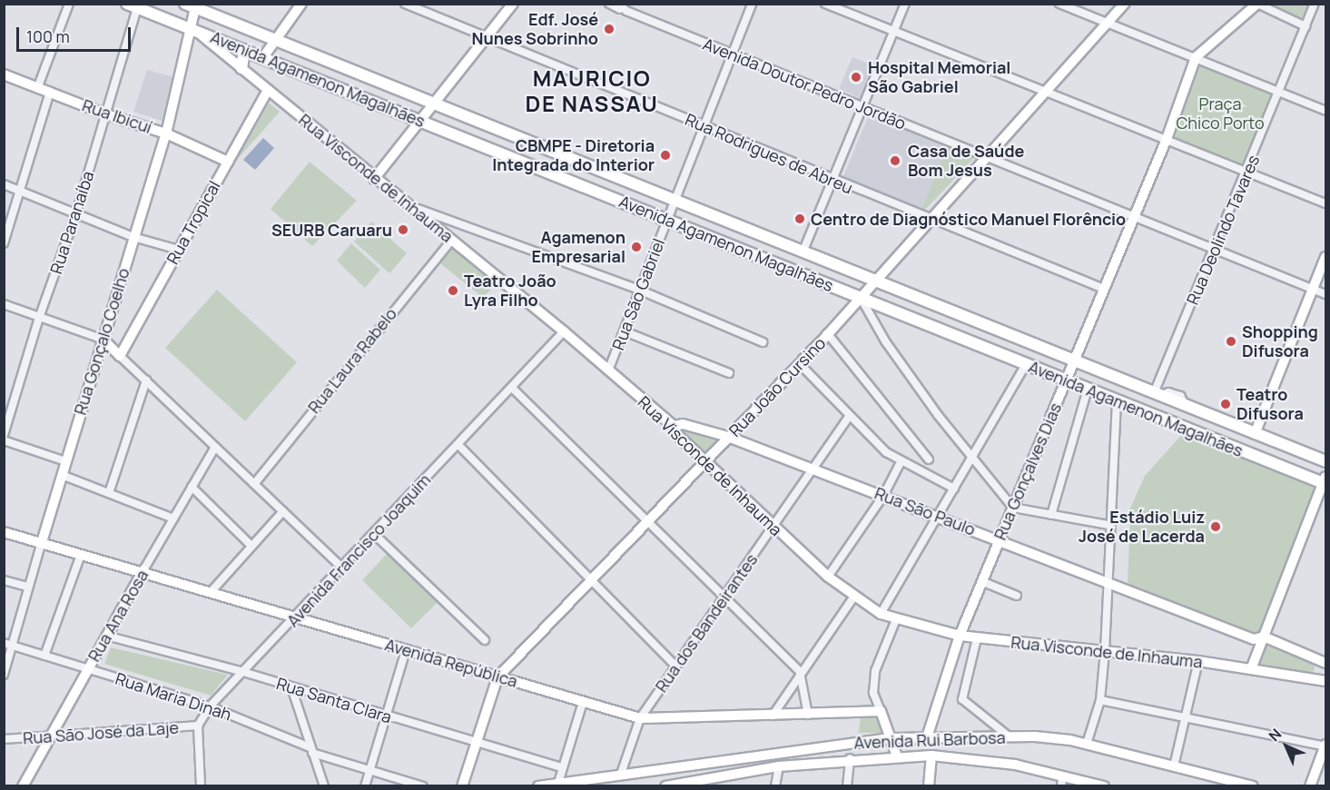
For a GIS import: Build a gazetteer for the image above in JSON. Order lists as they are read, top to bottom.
{
  "streets": {
    "main road": ["Avenida Agamenon Magalhães"],
    "street": [
      "Avenida Doutor Pedro Jordão",
      "Rua Ibicuí",
      "Rua Rodrigues de Abreu",
      "Rua Visconde de Inhauma",
      "Rua Paranaíba",
      "Rua Tropical",
      "Rua Deolindo Tavares",
      "Rua São Gabriel",
      "Rua Gonçalo Coelho",
      "Rua Laura Rabelo",
      "Rua João Cursino",
      "Rua Gonçalves Dias",
      "Rua São Paulo",
      "Avenida Francisco Joaquim",
      "Rua Ana Rosa",
      "Rua dos Bandeirantes",
      "Avenida República",
      "Rua Maria Dinah",
      "Rua Santa Clara",
      "Rua São José da Laje",
      "Avenida Rui Barbosa"
    ]
  },
  "crossings": [
    ["Avenida Agamenon Magalhães", "Rua Visconde de Inhauma"],
    ["Avenida Agamenon Magalhães", "Rua Paranaíba"],
    ["Avenida Agamenon Magalhães", "Rua Deolindo Tavares"],
    ["Avenida Agamenon Magalhães", "Rua São Gabriel"],
    ["Avenida Agamenon Magalhães", "Rua Gonçalo Coelho"],
    ["Avenida Agamenon Magalhães", "Rua João Cursino"],
    ["Avenida Agamenon Magalhães", "Rua Gonçalves Dias"],
    ["Avenida Doutor Pedro Jordão", "Rua Deolindo Tavares"],
    ["Avenida Doutor Pedro Jordão", "Rua São Gabriel"],
    ["Avenida Doutor Pedro Jordão", "Rua João Cursino"],
    ["Avenida Doutor Pedro Jordão", "Rua Gonçalves Dias"],
    ["Rua Ibicuí", "Rua Paranaíba"],
    ["Rua Ibicuí", "Rua Tropical"],
    ["Rua Ibicuí", "Rua Gonçalo Coelho"],
    ["Rua Rodrigues de Abreu", "Rua São Gabriel"],
    ["Rua Rodrigues de Abreu", "Rua João Cursino"],
    ["Rua Rodrigues de Abreu", "Rua Gonçalves Dias"],
    ["Rua Visconde de Inhauma", "Rua Tropical"],
    ["Rua Visconde de Inhauma", "Rua São Gabriel"],
    ["Rua Visconde de Inhauma", "Rua Gonçalo Coelho"],
    ["Rua Visconde de Inhauma", "Rua Laura Rabelo"],
    ["Rua Visconde de Inhauma", "Rua João Cursino"],
    ["Rua Visconde de Inhauma", "Rua Gonçalves Dias"],
    ["Rua Visconde de Inhauma", "Rua São Paulo"],
    ["Rua Visconde de Inhauma", "Avenida Francisco Joaquim"],
    ["Rua Visconde de Inhauma", "Rua dos Bandeirantes"],
    ["Rua Gonçalo Coelho", "Avenida República"],
    ["Rua Gonçalo Coelho", "Rua Maria Dinah"],
    ["Rua João Cursino", "Rua São Paulo"],
    ["Rua João Cursino", "Avenida República"],
    ["Rua João Cursino", "Rua Santa Clara"],
    ["Rua Gonçalves Dias", "Rua São Paulo"],
    ["Rua Gonçalves Dias", "Avenida Rui Barbosa"],
    ["Rua São Paulo", "Rua dos Bandeirantes"],
    ["Avenida Francisco Joaquim", "Avenida República"],
    ["Avenida Francisco Joaquim", "Rua Maria Dinah"],
    ["Avenida Francisco Joaquim", "Rua Santa Clara"],
    ["Avenida Francisco Joaquim", "Rua São José da Laje"],
    ["Rua Ana Rosa", "Avenida República"],
    ["Rua Ana Rosa", "Rua Maria Dinah"],
    ["Rua Ana Rosa", "Rua Santa Clara"],
    ["Rua Ana Rosa", "Rua São José da Laje"],
    ["Rua dos Bandeirantes", "Avenida República"],
    ["Rua dos Bandeirantes", "Avenida Rui Barbosa"]
  ],
  "districts": ["MAURICIO DE NASSAU"],
  "parks": ["Praça Chico Porto"],
  "places": [
    "Edf. José Nunes Sobrinho",
    "Hospital Memorial São Gabriel",
    "CBMPE - Diretoria Integrada do Interior",
    "Casa de Saúde Bom Jesus",
    "Centro de Diagnóstico Manuel Florêncio",
    "SEURB Caruaru",
    "Agamenon Empresarial",
    "Teatro João Lyra Filho",
    "Shopping Difusora",
    "Teatro Difusora",
    "Estádio Luiz José de Lacerda"
  ],
  "scale_bar": "100 m",
  "north": "top left"
}
